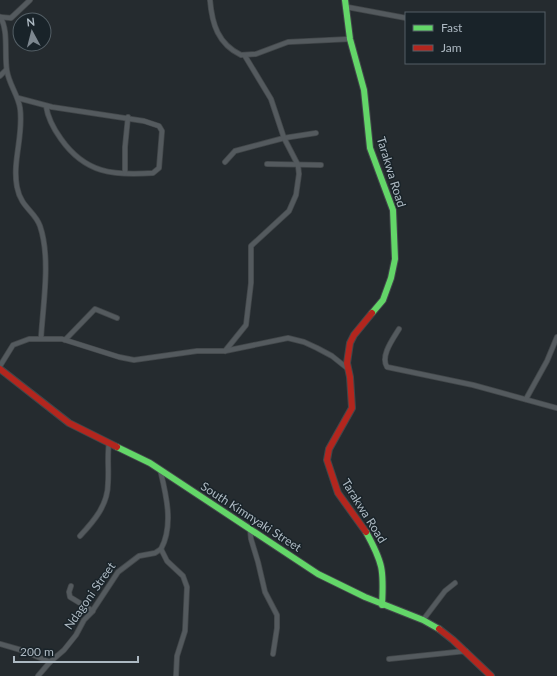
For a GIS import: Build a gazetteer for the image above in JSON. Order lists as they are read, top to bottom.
{
  "streets": {
    "street": ["Tarakwa Road", "South Kimnyaki Street", "Ndagoni Street"]
  },
  "crossings": [
    ["Tarakwa Road", "South Kimnyaki Street"]
  ],
  "legend": ["Fast", "Jam"],
  "scale_bar": "200 m",
  "north": "top"
}
